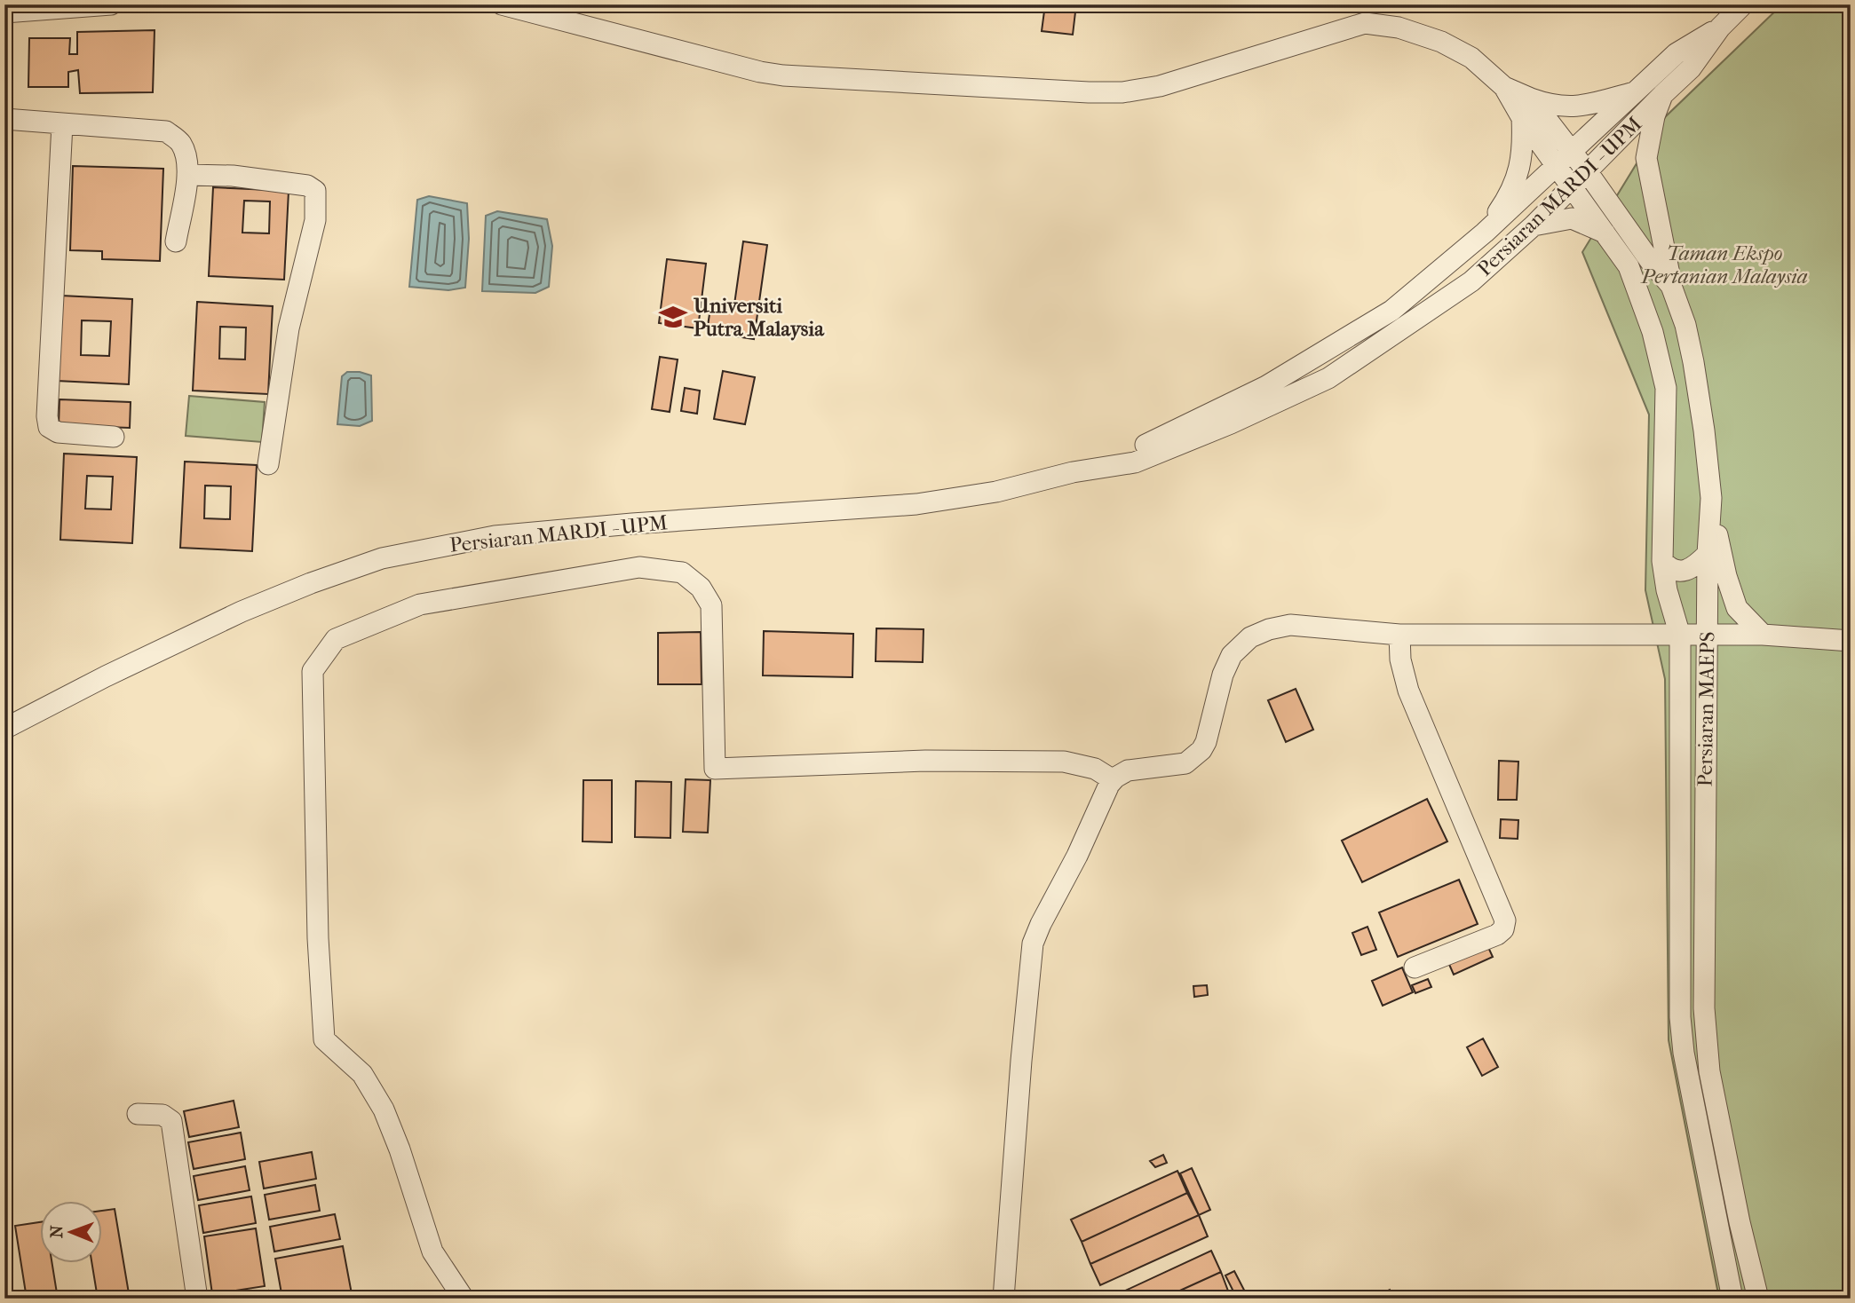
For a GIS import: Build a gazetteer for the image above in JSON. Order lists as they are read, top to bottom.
{
  "streets": {
    "street": ["Persiaran MARDI - UPM", "Persiaran MAEPS"]
  },
  "crossings": [
    ["Persiaran MARDI - UPM", "Persiaran MAEPS"]
  ],
  "parks": ["Taman Ekspo Pertanian Malaysia"],
  "places": {
    "school or university": ["Universiti Putra Malaysia"]
  },
  "north": "left"
}
